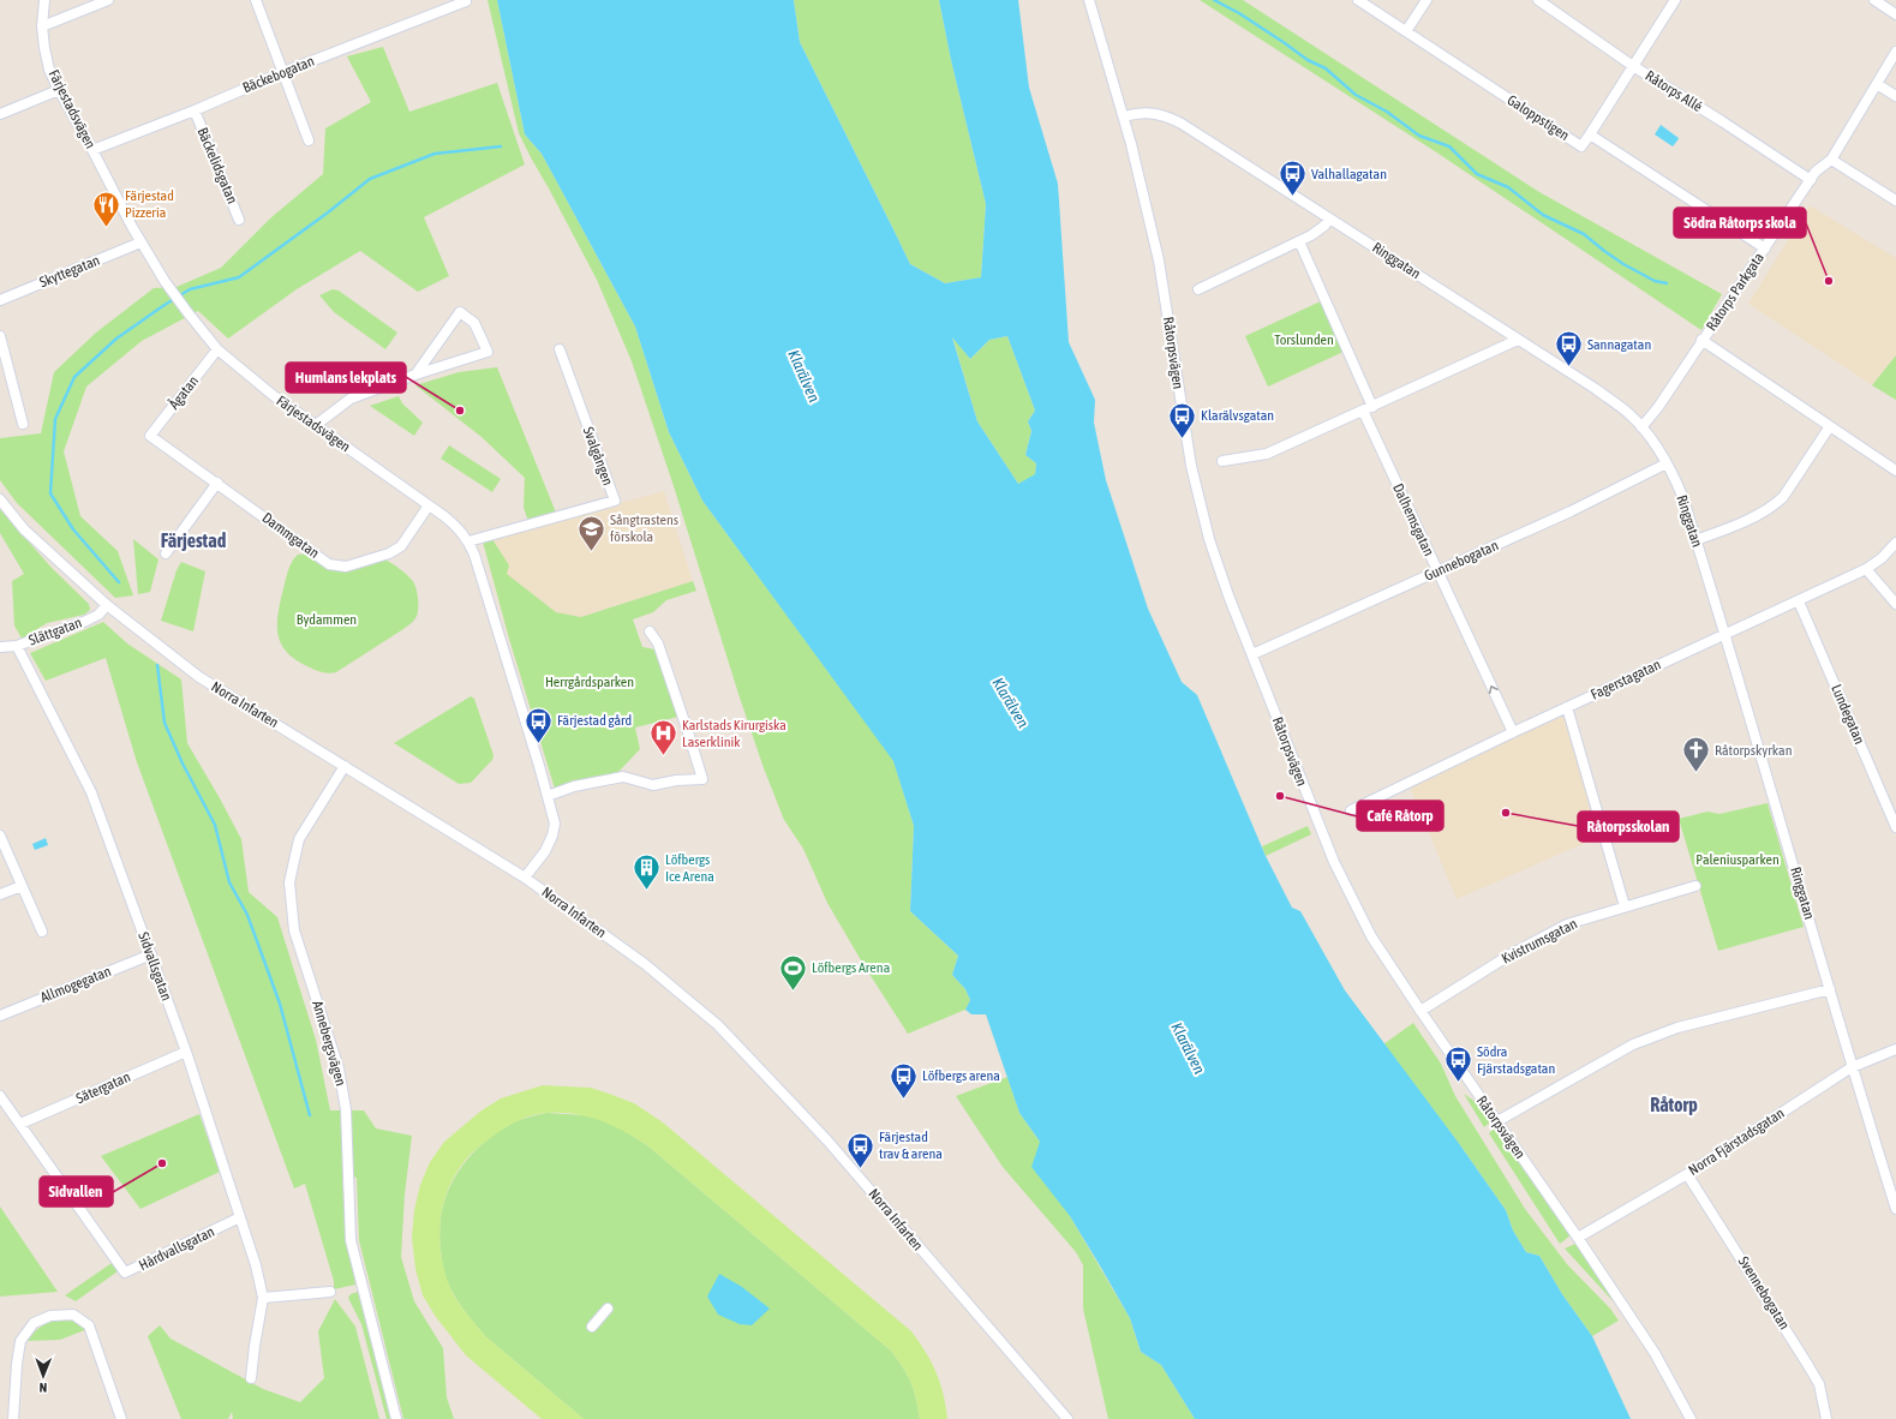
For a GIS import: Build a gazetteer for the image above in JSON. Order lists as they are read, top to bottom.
{
  "streets": {
    "street": [
      "Bäckebogatan",
      "Råtorps Allé",
      "Färjestadsvägen",
      "Galoppstigen",
      "Bäckelidsgatan",
      "Ringgatan",
      "Skyttegatan",
      "Råtorps Parkgata",
      "Råtorpsvägen",
      "Ågatan",
      "Svalgången",
      "Dalhemsgatan",
      "Dammgatan",
      "Gunnebogatan",
      "Slättgatan",
      "Fagerstagatan",
      "Norra Infarten",
      "Lundegatan",
      "Kvistrumsgatan",
      "Sidvallsgatan",
      "Allmogegatan",
      "Annebergsvägen",
      "Sätergatan",
      "Norra Fjärstadsgatan",
      "Hårdvallsgatan",
      "Svennebogatan"
    ]
  },
  "crossings": [
    ["Bäckebogatan", "Färjestadsvägen"],
    ["Bäckebogatan", "Bäckelidsgatan"],
    ["Råtorps Allé", "Råtorps Parkgata"],
    ["Färjestadsvägen", "Skyttegatan"],
    ["Färjestadsvägen", "Ågatan"],
    ["Färjestadsvägen", "Svalgången"],
    ["Färjestadsvägen", "Dammgatan"],
    ["Färjestadsvägen", "Norra Infarten"],
    ["Galoppstigen", "Råtorps Parkgata"],
    ["Ringgatan", "Råtorpsvägen"],
    ["Ringgatan", "Gunnebogatan"],
    ["Ringgatan", "Fagerstagatan"],
    ["Ringgatan", "Norra Fjärstadsgatan"],
    ["Råtorpsvägen", "Gunnebogatan"],
    ["Råtorpsvägen", "Kvistrumsgatan"],
    ["Råtorpsvägen", "Norra Fjärstadsgatan"],
    ["Ågatan", "Dammgatan"],
    ["Dalhemsgatan", "Gunnebogatan"],
    ["Dalhemsgatan", "Fagerstagatan"],
    ["Slättgatan", "Norra Infarten"],
    ["Slättgatan", "Sidvallsgatan"],
    ["Fagerstagatan", "Lundegatan"],
    ["Norra Infarten", "Annebergsvägen"],
    ["Sidvallsgatan", "Allmogegatan"],
    ["Sidvallsgatan", "Sätergatan"],
    ["Sidvallsgatan", "Hårdvallsgatan"],
    ["Sätergatan", "Hårdvallsgatan"],
    ["Norra Fjärstadsgatan", "Svennebogatan"]
  ],
  "one_way": ["Dalhemsgatan"],
  "districts": ["Färjestad", "Råtorp"],
  "water": ["Klarälven"],
  "parks": [
    "Torslunden",
    "Bydammen",
    "Herrgårdsparken",
    "Paleniusparken"
  ],
  "places": {
    "bus stop": [
      "Valhallagatan",
      "Sannagatan",
      "Klarälvsgatan",
      "Färjestad gård",
      "Södra Fjärstadsgatan",
      "Löfbergs arena",
      "Färjestad trav & arena"
    ],
    "restaurant": ["Färjestad Pizzeria"],
    "other": [
      "Södra Råtorps skola",
      "Humlans lekplats",
      "Café Råtorp",
      "Råtorpsskolan",
      "Sidvallen"
    ],
    "school or university": ["Sångtrastens förskola"],
    "hospital": ["Karlstads Kirurgiska Laserklinik"],
    "church": ["Råtorpskyrkan"],
    "building": ["Löfbergs Ice Arena"],
    "sports": ["Löfbergs Arena"]
  },
  "north": "bottom"
}
